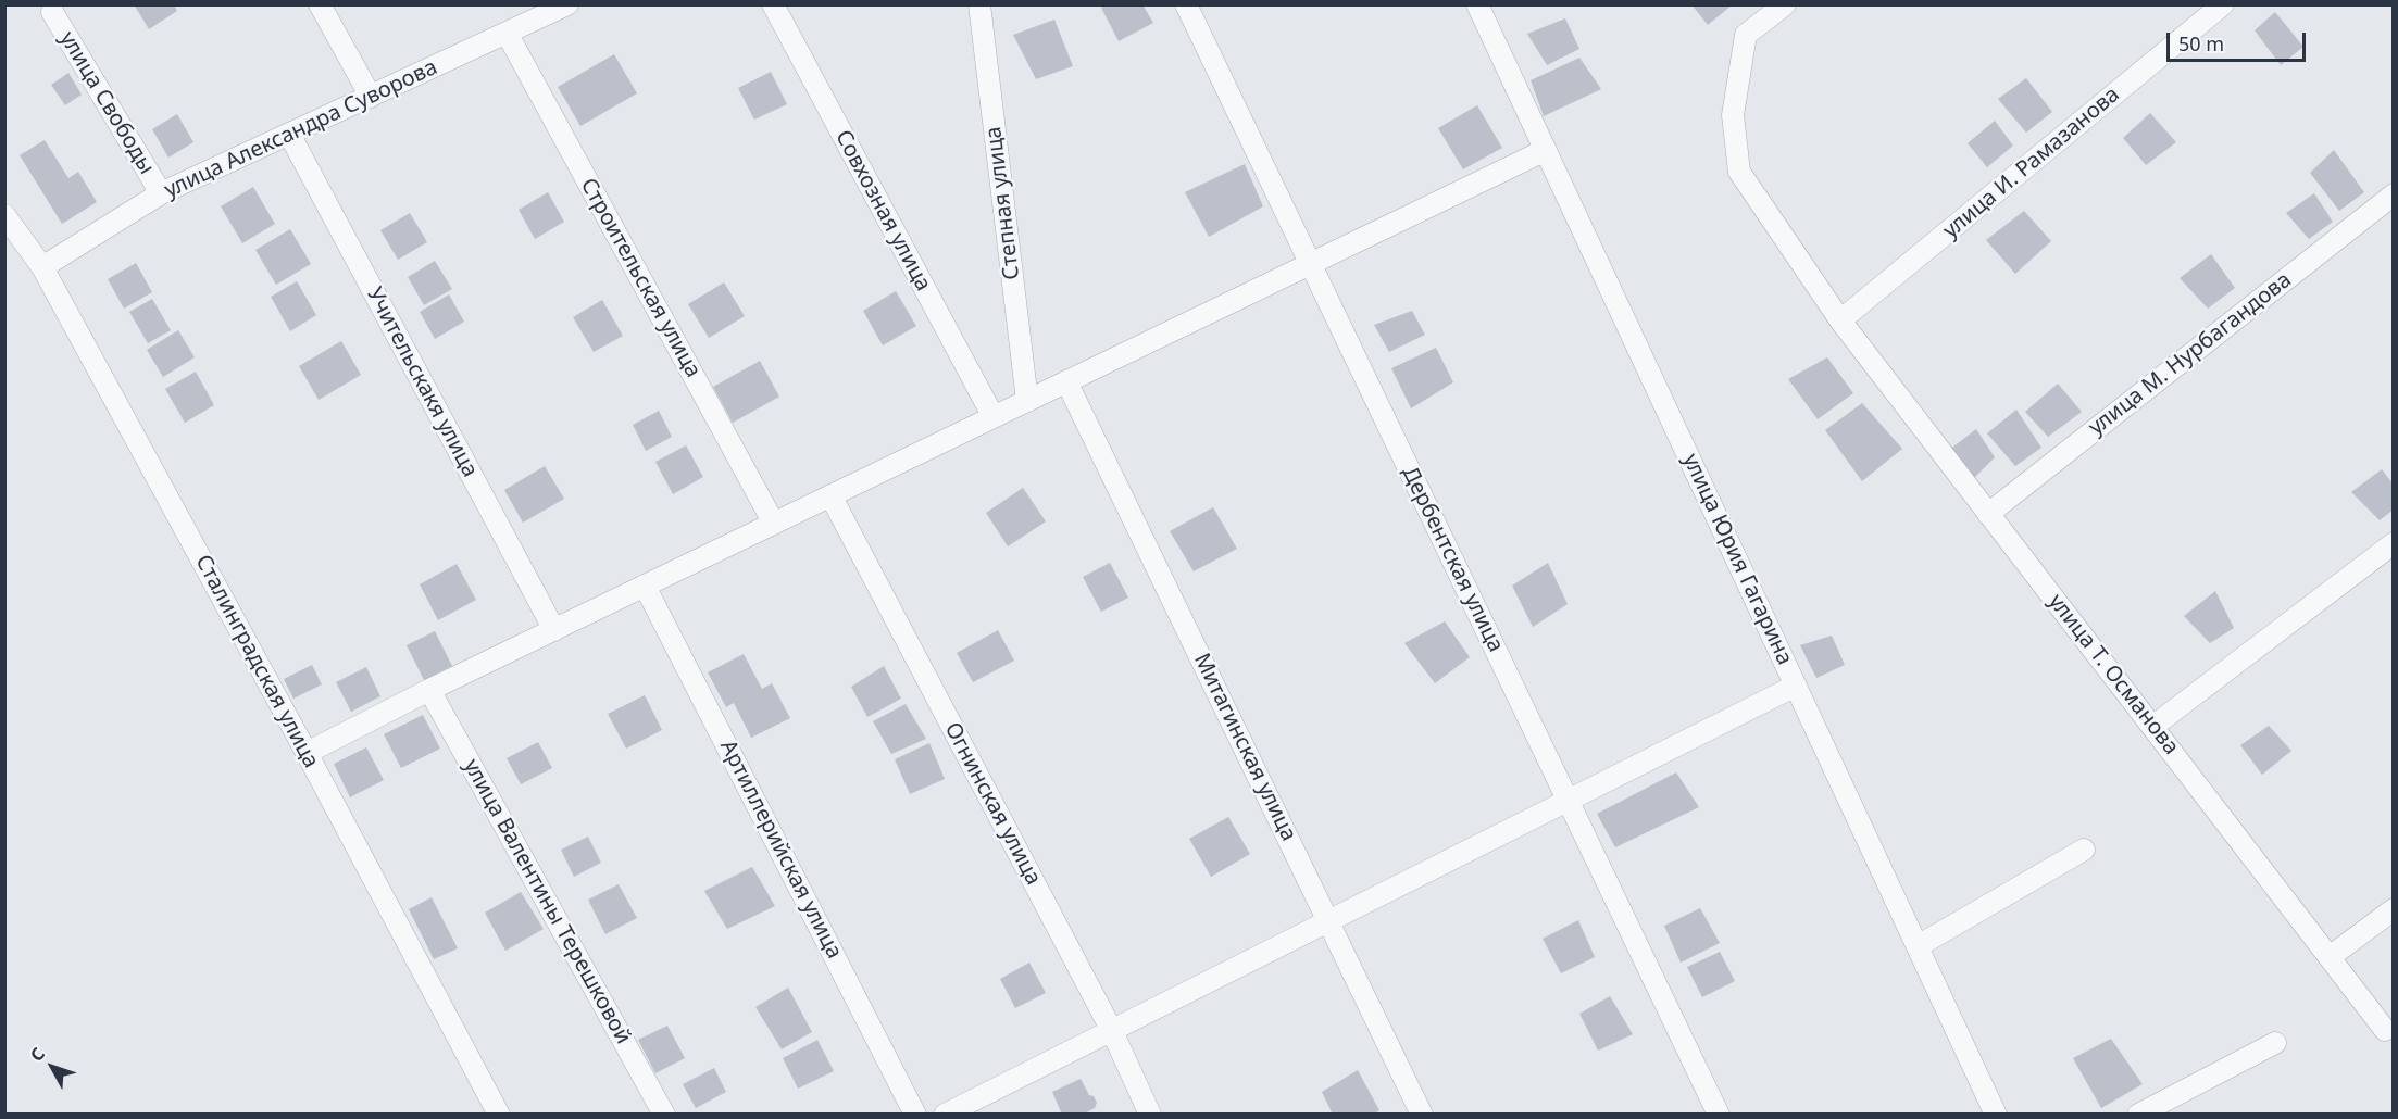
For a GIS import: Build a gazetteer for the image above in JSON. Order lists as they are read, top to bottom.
{
  "streets": {
    "street": [
      "улица Свободы",
      "улица Александра Суворова",
      "улица И. Рамазанова",
      "Степная улица",
      "Совхозная улица",
      "Строительская улица",
      "улица М. Нурбагандова",
      "Учительскакя улица",
      "Дербентская улица",
      "улица Юрия Гагарина",
      "Сталинградская улица",
      "улица Т. Османова",
      "Митагинская улица",
      "Огнинская улица",
      "Артиллерийская улица",
      "улица Валентины Терешковой"
    ]
  },
  "crossings": [
    ["улица Свободы", "улица Александра Суворова"],
    ["улица Александра Суворова", "Строительская улица"],
    ["улица Александра Суворова", "Учительскакя улица"],
    ["улица Александра Суворова", "Сталинградская улица"],
    ["улица И. Рамазанова", "улица Т. Османова"],
    ["улица М. Нурбагандова", "улица Т. Османова"]
  ],
  "scale_bar": "50 m",
  "north": "top left"
}
